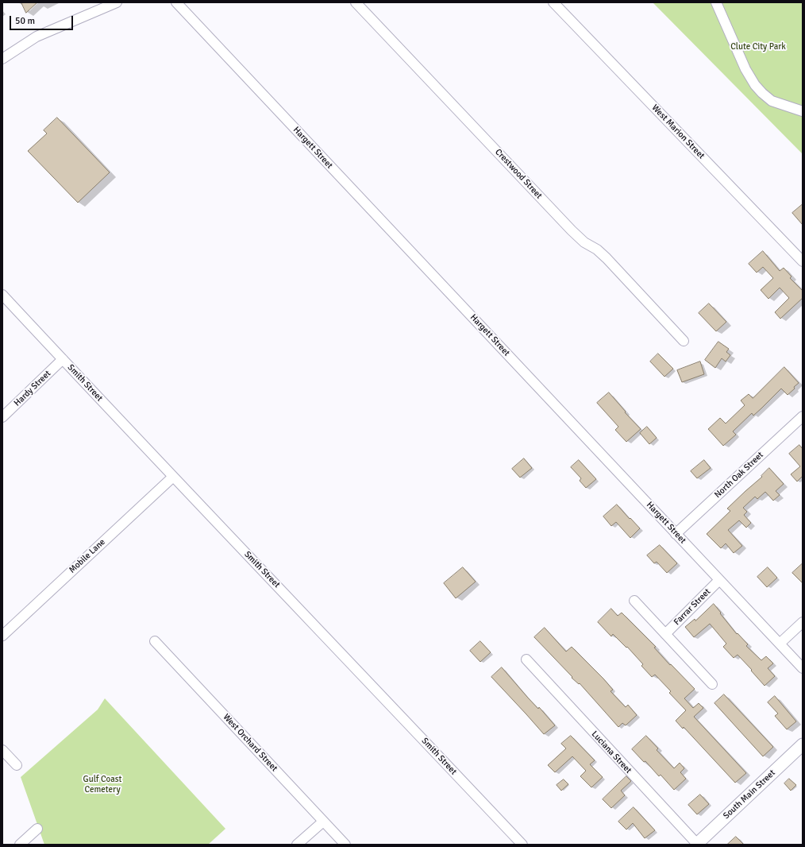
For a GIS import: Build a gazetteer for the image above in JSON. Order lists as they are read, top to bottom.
{
  "streets": {
    "main road": ["South Main Street"],
    "street": [
      "West Marion Street",
      "Hargett Street",
      "Crestwood Street",
      "Smith Street",
      "Hardy Street",
      "North Oak Street",
      "Mobile Lane",
      "Farrar Street",
      "West Orchard Street",
      "Luciana Street"
    ]
  },
  "crossings": [
    ["Hargett Street", "North Oak Street"],
    ["Hargett Street", "Farrar Street"],
    ["Smith Street", "Hardy Street"],
    ["Smith Street", "Mobile Lane"],
    ["Luciana Street", "South Main Street"]
  ],
  "parks": ["Clute City Park", "Gulf Coast Cemetery"],
  "scale_bar": "50 m"
}
